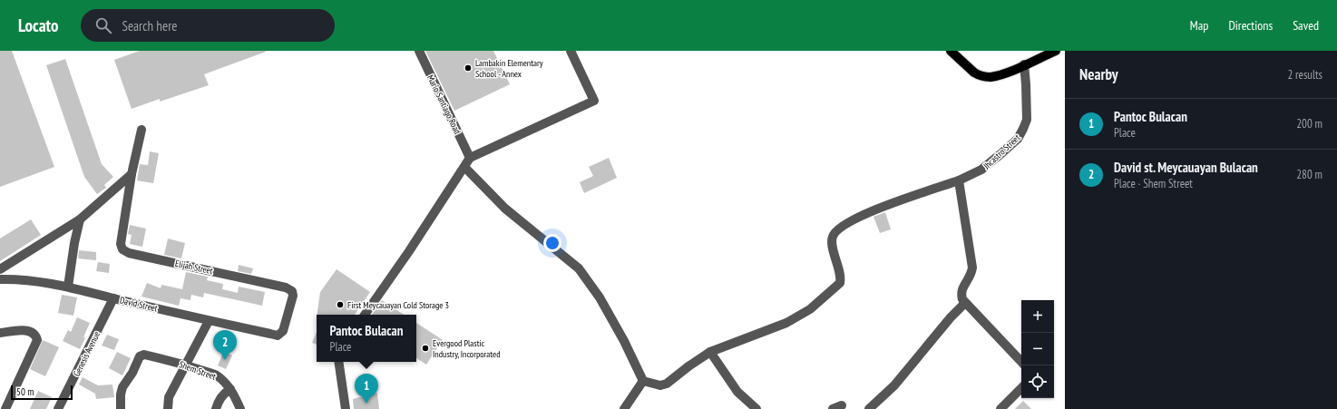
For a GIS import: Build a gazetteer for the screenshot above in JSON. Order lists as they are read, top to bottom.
{
  "streets": {
    "street": [
      "Mario Santiago Road",
      "Jhcastro Street",
      "Elijah Street",
      "David Street",
      "Genesis Avenue",
      "Shem Street"
    ]
  },
  "crossings": [
    ["Elijah Street", "David Street"],
    ["David Street", "Genesis Avenue"]
  ],
  "places": ["Lambakin Elementary School - Annex", "First Meycauayan Cold Storage 3", "Evergood Plastic Industry, Incorporated"],
  "scale_bar": "50 m",
  "page": {
    "header": "Locato",
    "search": "Search here",
    "nav": ["Map", "Directions", "Saved"],
    "heading": ["Nearby", "2 results"],
    "list": [
      {
        "mark": "1",
        "name": "Pantoc Bulacan",
        "note": "Place",
        "value": "200 m"
      },
      {
        "mark": "2",
        "name": "David st. Meycauayan Bulacan",
        "note": "Place · Shem Street",
        "value": "280 m"
      }
    ],
    "map_buttons": ["+", "−"],
    "popup": ["Pantoc Bulacan", "Place"],
    "pins": ["2", "1"],
    "scale": "50 m"
  }
}
